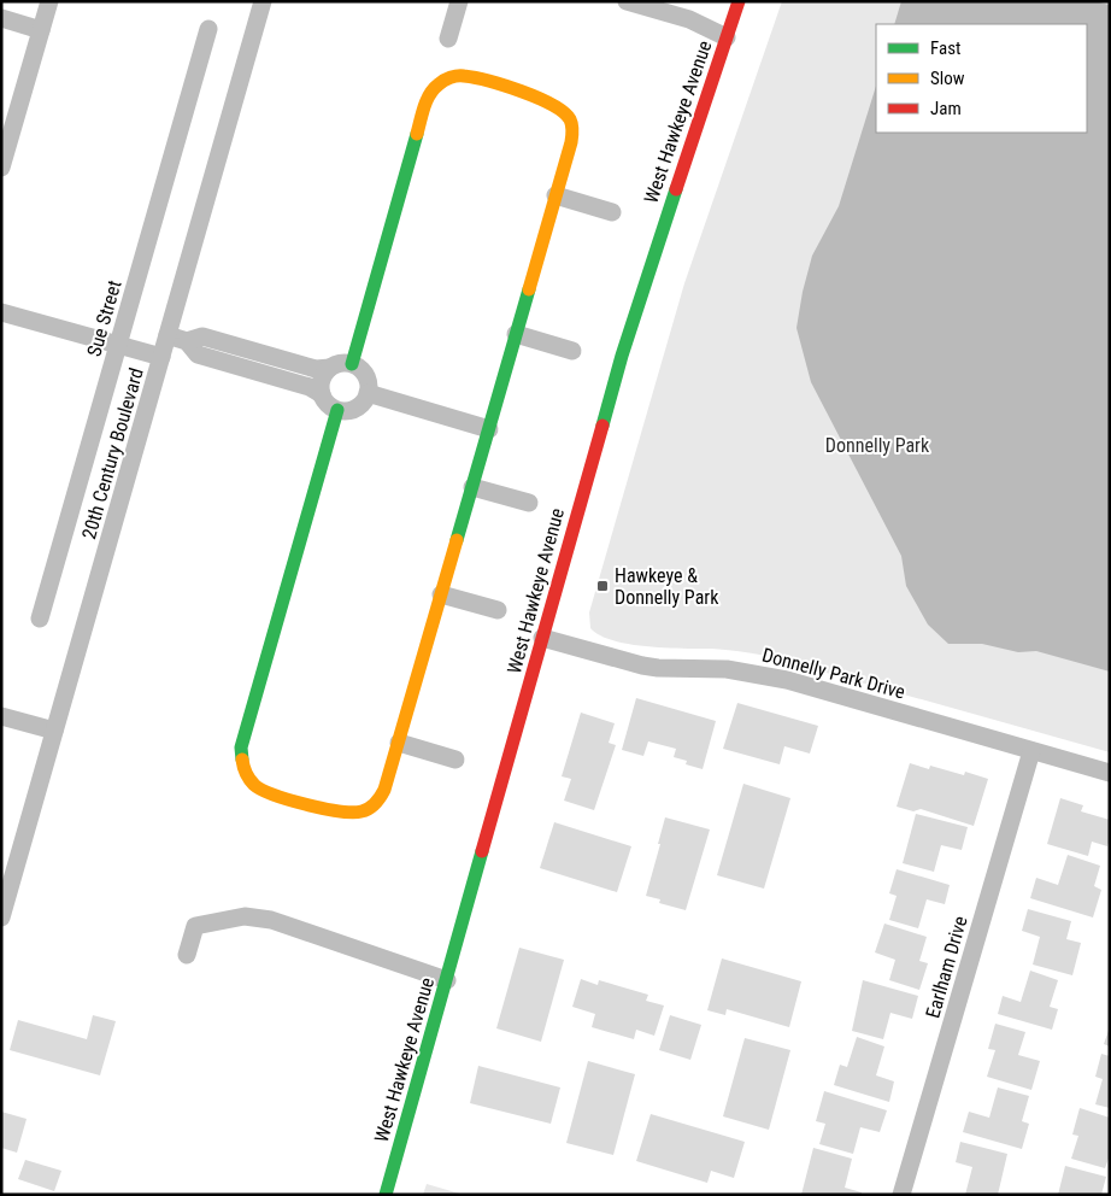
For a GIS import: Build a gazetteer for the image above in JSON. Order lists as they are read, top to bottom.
{
  "streets": {
    "street": [
      "West Hawkeye Avenue",
      "Sue Street",
      "20th Century Boulevard",
      "Donnelly Park Drive",
      "Earlham Drive"
    ]
  },
  "crossings": [
    ["West Hawkeye Avenue", "Donnelly Park Drive"],
    ["Donnelly Park Drive", "Earlham Drive"]
  ],
  "parks": ["Donnelly Park"],
  "places": {
    "transit": ["Hawkeye & Donnelly Park"]
  },
  "legend": ["Fast", "Slow", "Jam"]
}
